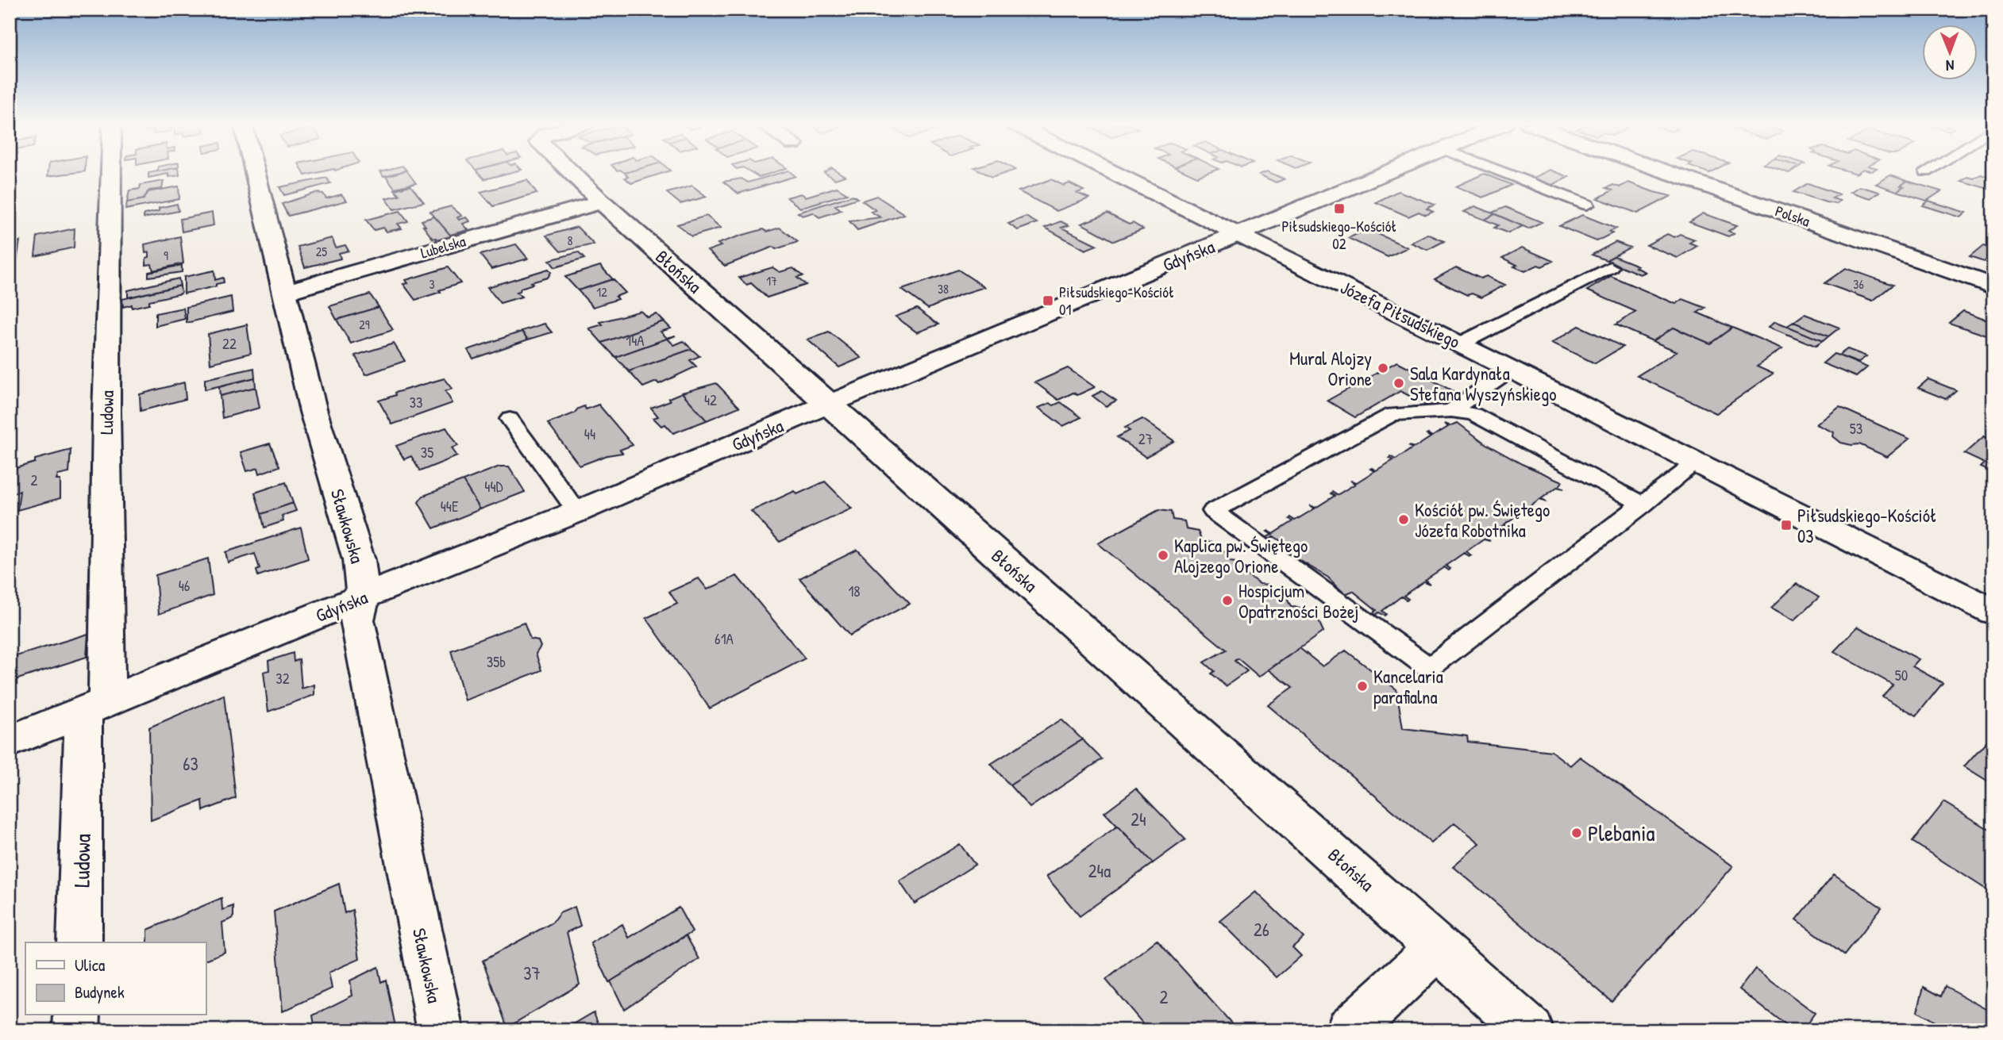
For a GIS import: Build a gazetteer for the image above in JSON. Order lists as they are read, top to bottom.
{
  "streets": {
    "street": [
      "Polska",
      "Lubelska",
      "Gdyńska",
      "Błońska",
      "Józefa Piłsudskiego",
      "Ludowa",
      "Sławkowska"
    ]
  },
  "crossings": [
    ["Lubelska", "Błońska"],
    ["Lubelska", "Sławkowska"],
    ["Gdyńska", "Błońska"],
    ["Gdyńska", "Józefa Piłsudskiego"],
    ["Gdyńska", "Ludowa"],
    ["Gdyńska", "Sławkowska"]
  ],
  "places": {
    "transit": ["Piłsudskiego-Kościół 02", "Piłsudskiego-Kościół 01", "Piłsudskiego-Kościół 03"],
    "other": [
      "Mural Alojzy Orione",
      "Sala Kardynała Stefana Wyszyńskiego",
      "Kościół pw. Świętego Józefa Robotnika",
      "Kaplica pw. Świętego Alojzego Orione",
      "Hospicjum Opatrzności Bożej",
      "Kancelaria parafialna",
      "Plebania"
    ]
  },
  "house_numbers": [
    "8",
    "25",
    "9",
    "17",
    "3",
    "36",
    "38",
    "12",
    "29",
    "14A",
    "22",
    "42",
    "33",
    "53",
    "44",
    "27",
    "35",
    "2",
    "44D",
    "44E",
    "46",
    "18",
    "61A",
    "35b",
    "50",
    "32",
    "63",
    "24",
    "24a",
    "26",
    "37",
    "2"
  ],
  "legend": ["Ulica", "Budynek"],
  "north": "bottom"
}
